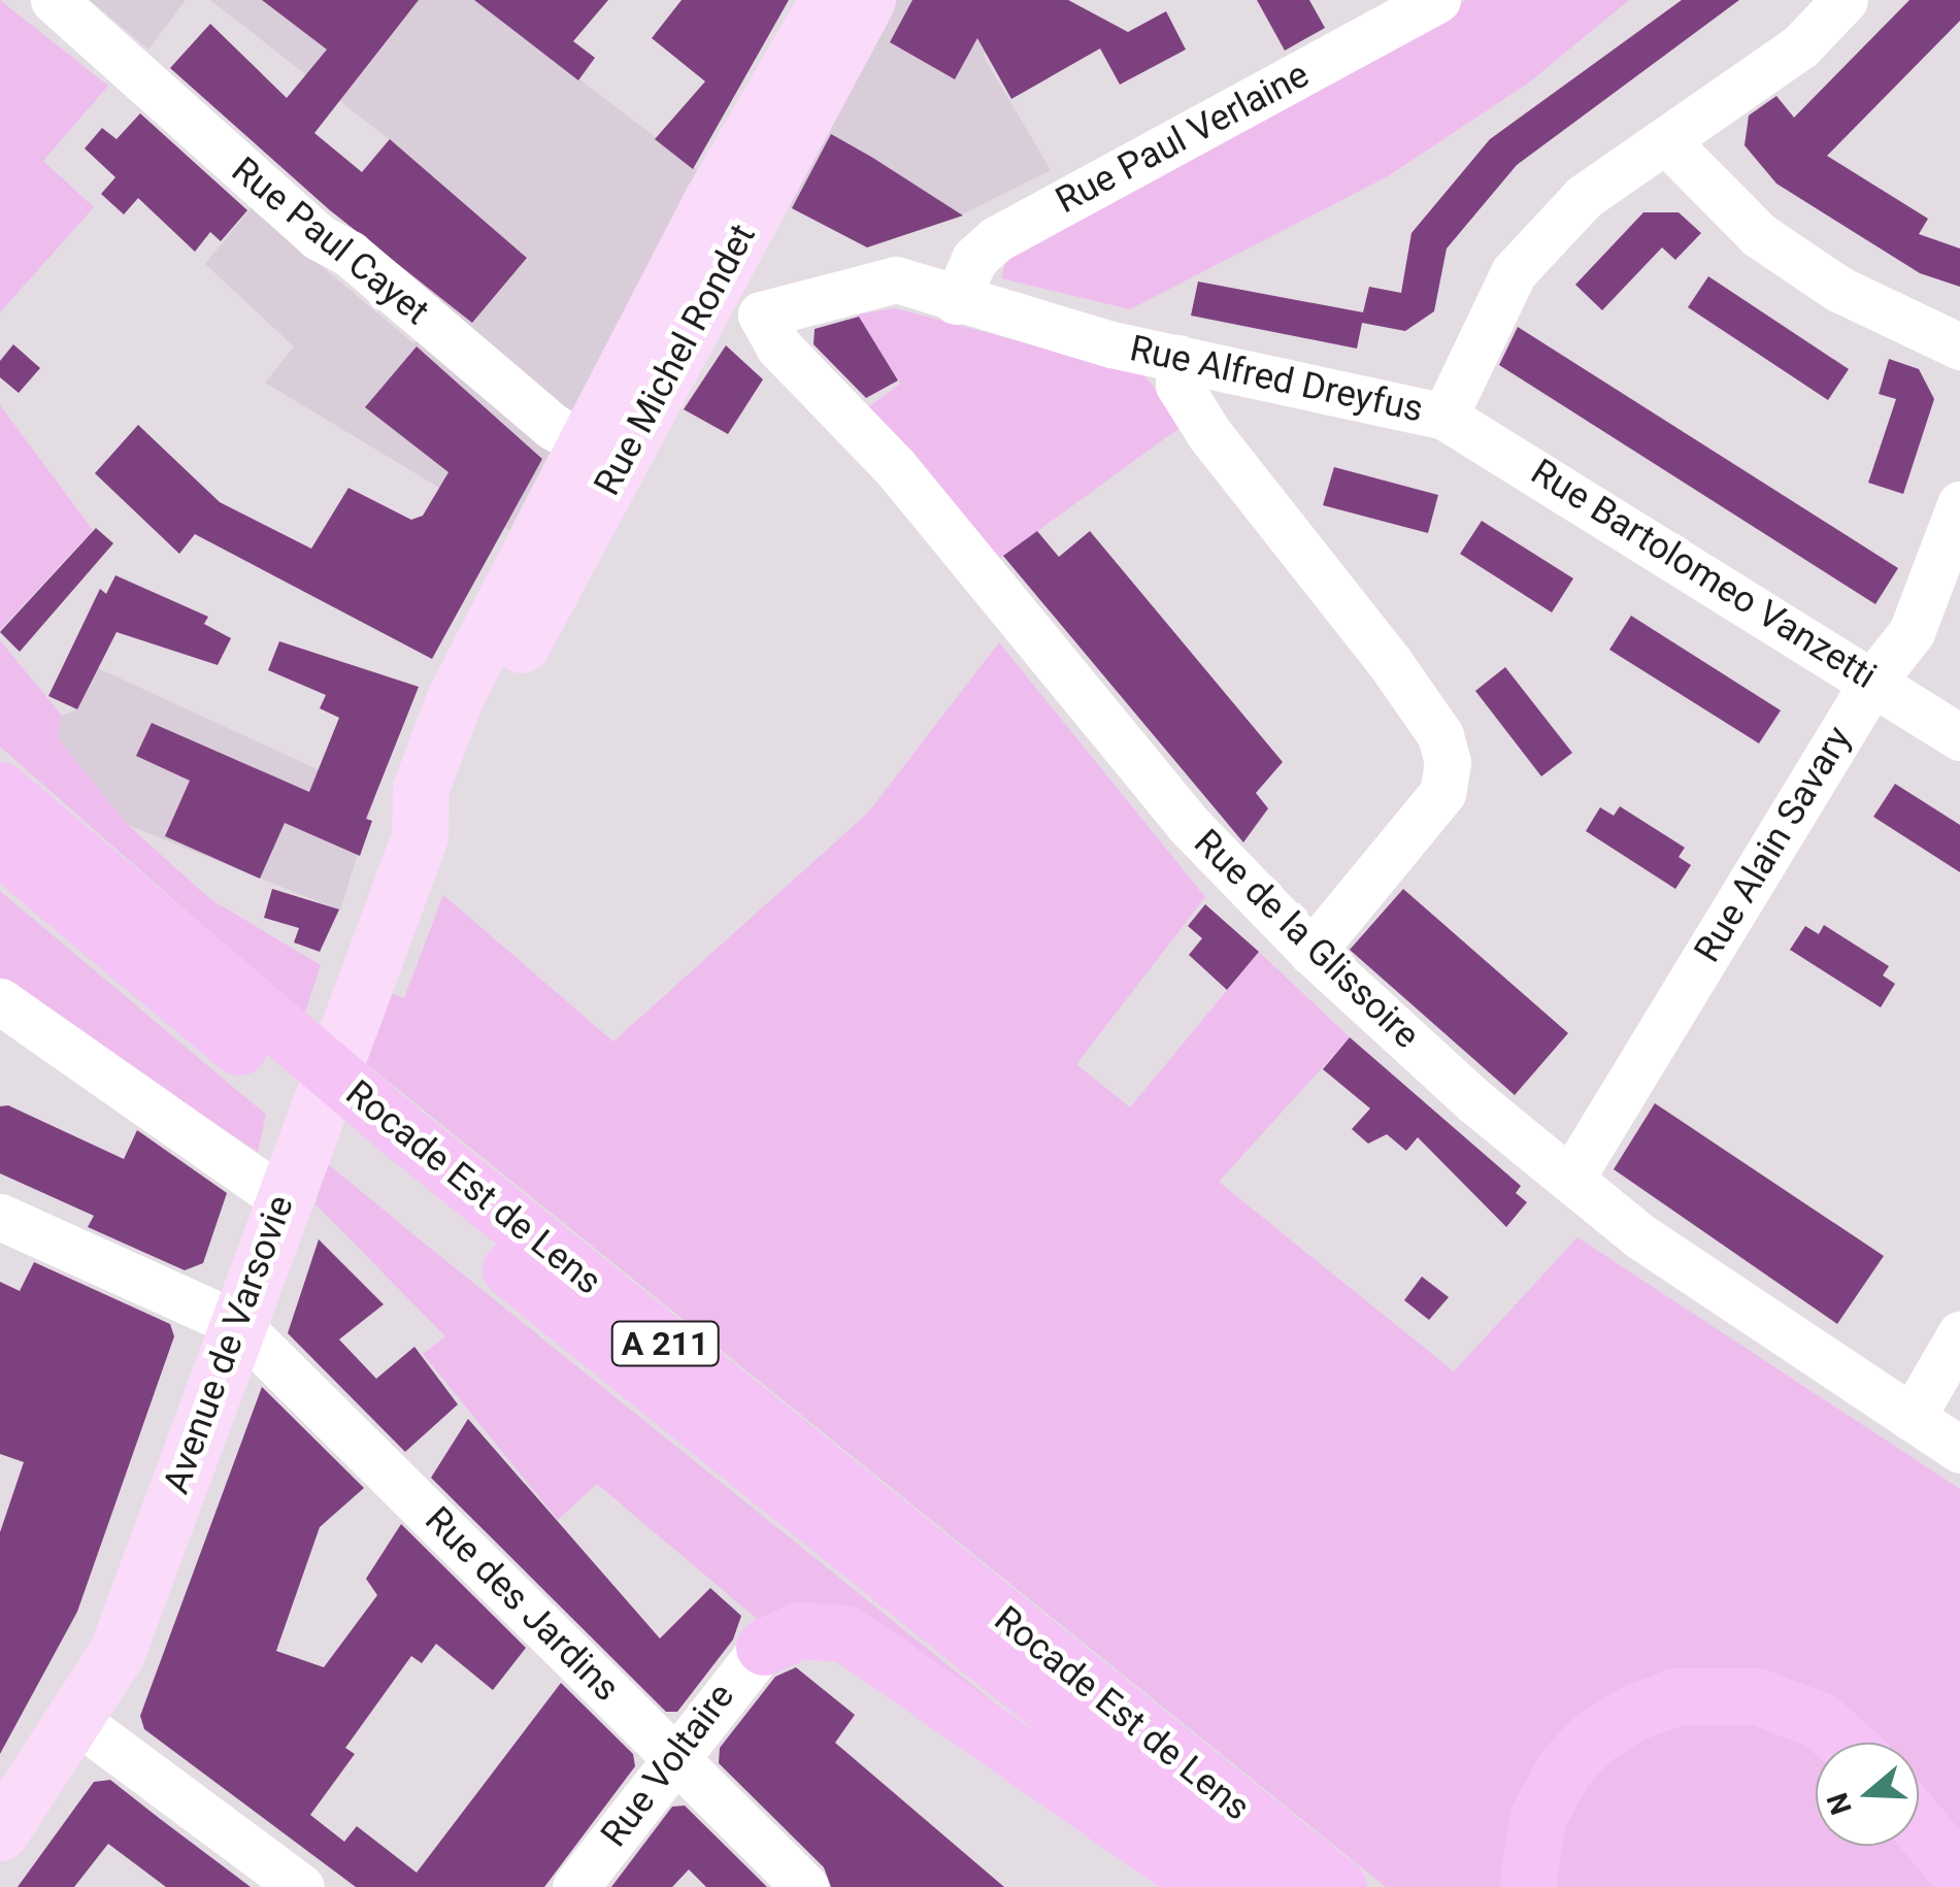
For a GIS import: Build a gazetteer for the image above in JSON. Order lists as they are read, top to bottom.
{
  "streets": {
    "highway": ["Rocade Est de Lens", "A 211"],
    "main road": ["Rue Michel Rondet", "Avenue de Varsovie"],
    "street": [
      "Rue Paul Verlaine",
      "Rue Paul Cayet",
      "Rue Alfred Dreyfus",
      "Rue Bartolomeo Vanzetti",
      "Rue Alain Savary",
      "Rue de la Glissoire",
      "Rue des Jardins",
      "Rue Voltaire"
    ]
  },
  "crossings": [
    ["Rue Paul Verlaine", "Rue Alfred Dreyfus"],
    ["Rue Paul Cayet", "Rue Michel Rondet"],
    ["Rue Michel Rondet", "Rue Alfred Dreyfus"],
    ["Rue Michel Rondet", "Rue de la Glissoire"],
    ["Rue Michel Rondet", "Avenue de Varsovie"],
    ["Rue Alfred Dreyfus", "Rue Bartolomeo Vanzetti"],
    ["Rue Alfred Dreyfus", "Rue de la Glissoire"],
    ["Rue Bartolomeo Vanzetti", "Rue Alain Savary"],
    ["Rue Alain Savary", "Rue de la Glissoire"],
    ["Avenue de Varsovie", "Rue des Jardins"],
    ["Rue des Jardins", "Rue Voltaire"]
  ],
  "north": "left"
}
